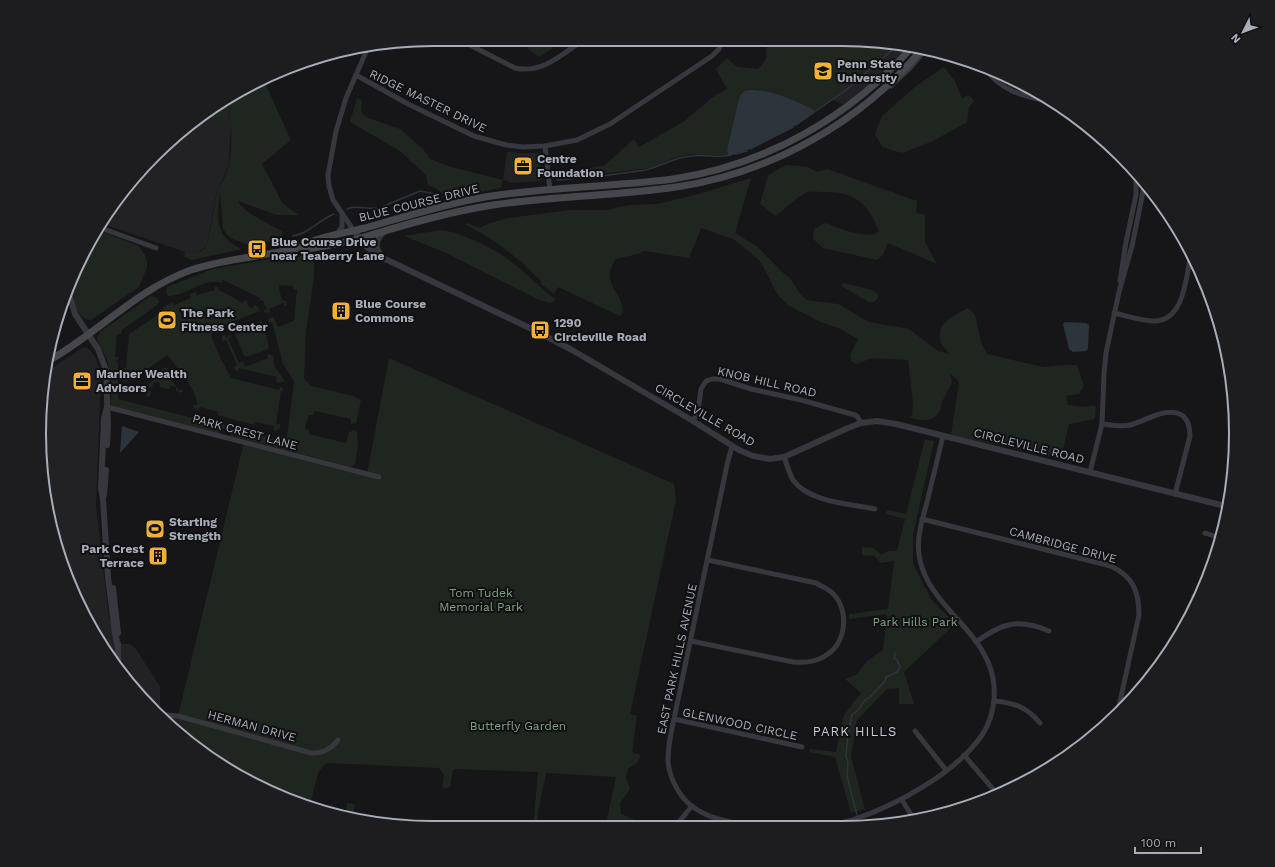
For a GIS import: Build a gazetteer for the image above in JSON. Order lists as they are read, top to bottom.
{
  "streets": {
    "main road": ["BLUE COURSE DRIVE"],
    "street": [
      "RIDGE MASTER DRIVE",
      "KNOB HILL ROAD",
      "CIRCLEVILLE ROAD",
      "PARK CREST LANE",
      "CAMBRIDGE DRIVE",
      "EAST PARK HILLS AVENUE",
      "GLENWOOD CIRCLE",
      "HERMAN DRIVE"
    ]
  },
  "crossings": [
    ["BLUE COURSE DRIVE", "CIRCLEVILLE ROAD"],
    ["KNOB HILL ROAD", "CIRCLEVILLE ROAD"],
    ["CIRCLEVILLE ROAD", "EAST PARK HILLS AVENUE"],
    ["EAST PARK HILLS AVENUE", "GLENWOOD CIRCLE"]
  ],
  "districts": ["PARK HILLS"],
  "parks": ["Tom Tudek Memorial Park", "Park Hills Park", "Butterfly Garden"],
  "places": {
    "school or university": ["Penn State University"],
    "office": ["Centre Foundation", "Mariner Wealth Advisors"],
    "bus stop": ["Blue Course Drive near Teaberry Lane", "1290 Circleville Road"],
    "building": ["Blue Course Commons", "Park Crest Terrace"],
    "sports": ["The Park Fitness Center", "Starting Strength"]
  },
  "scale_bar": "100 m",
  "north": "bottom left"
}
